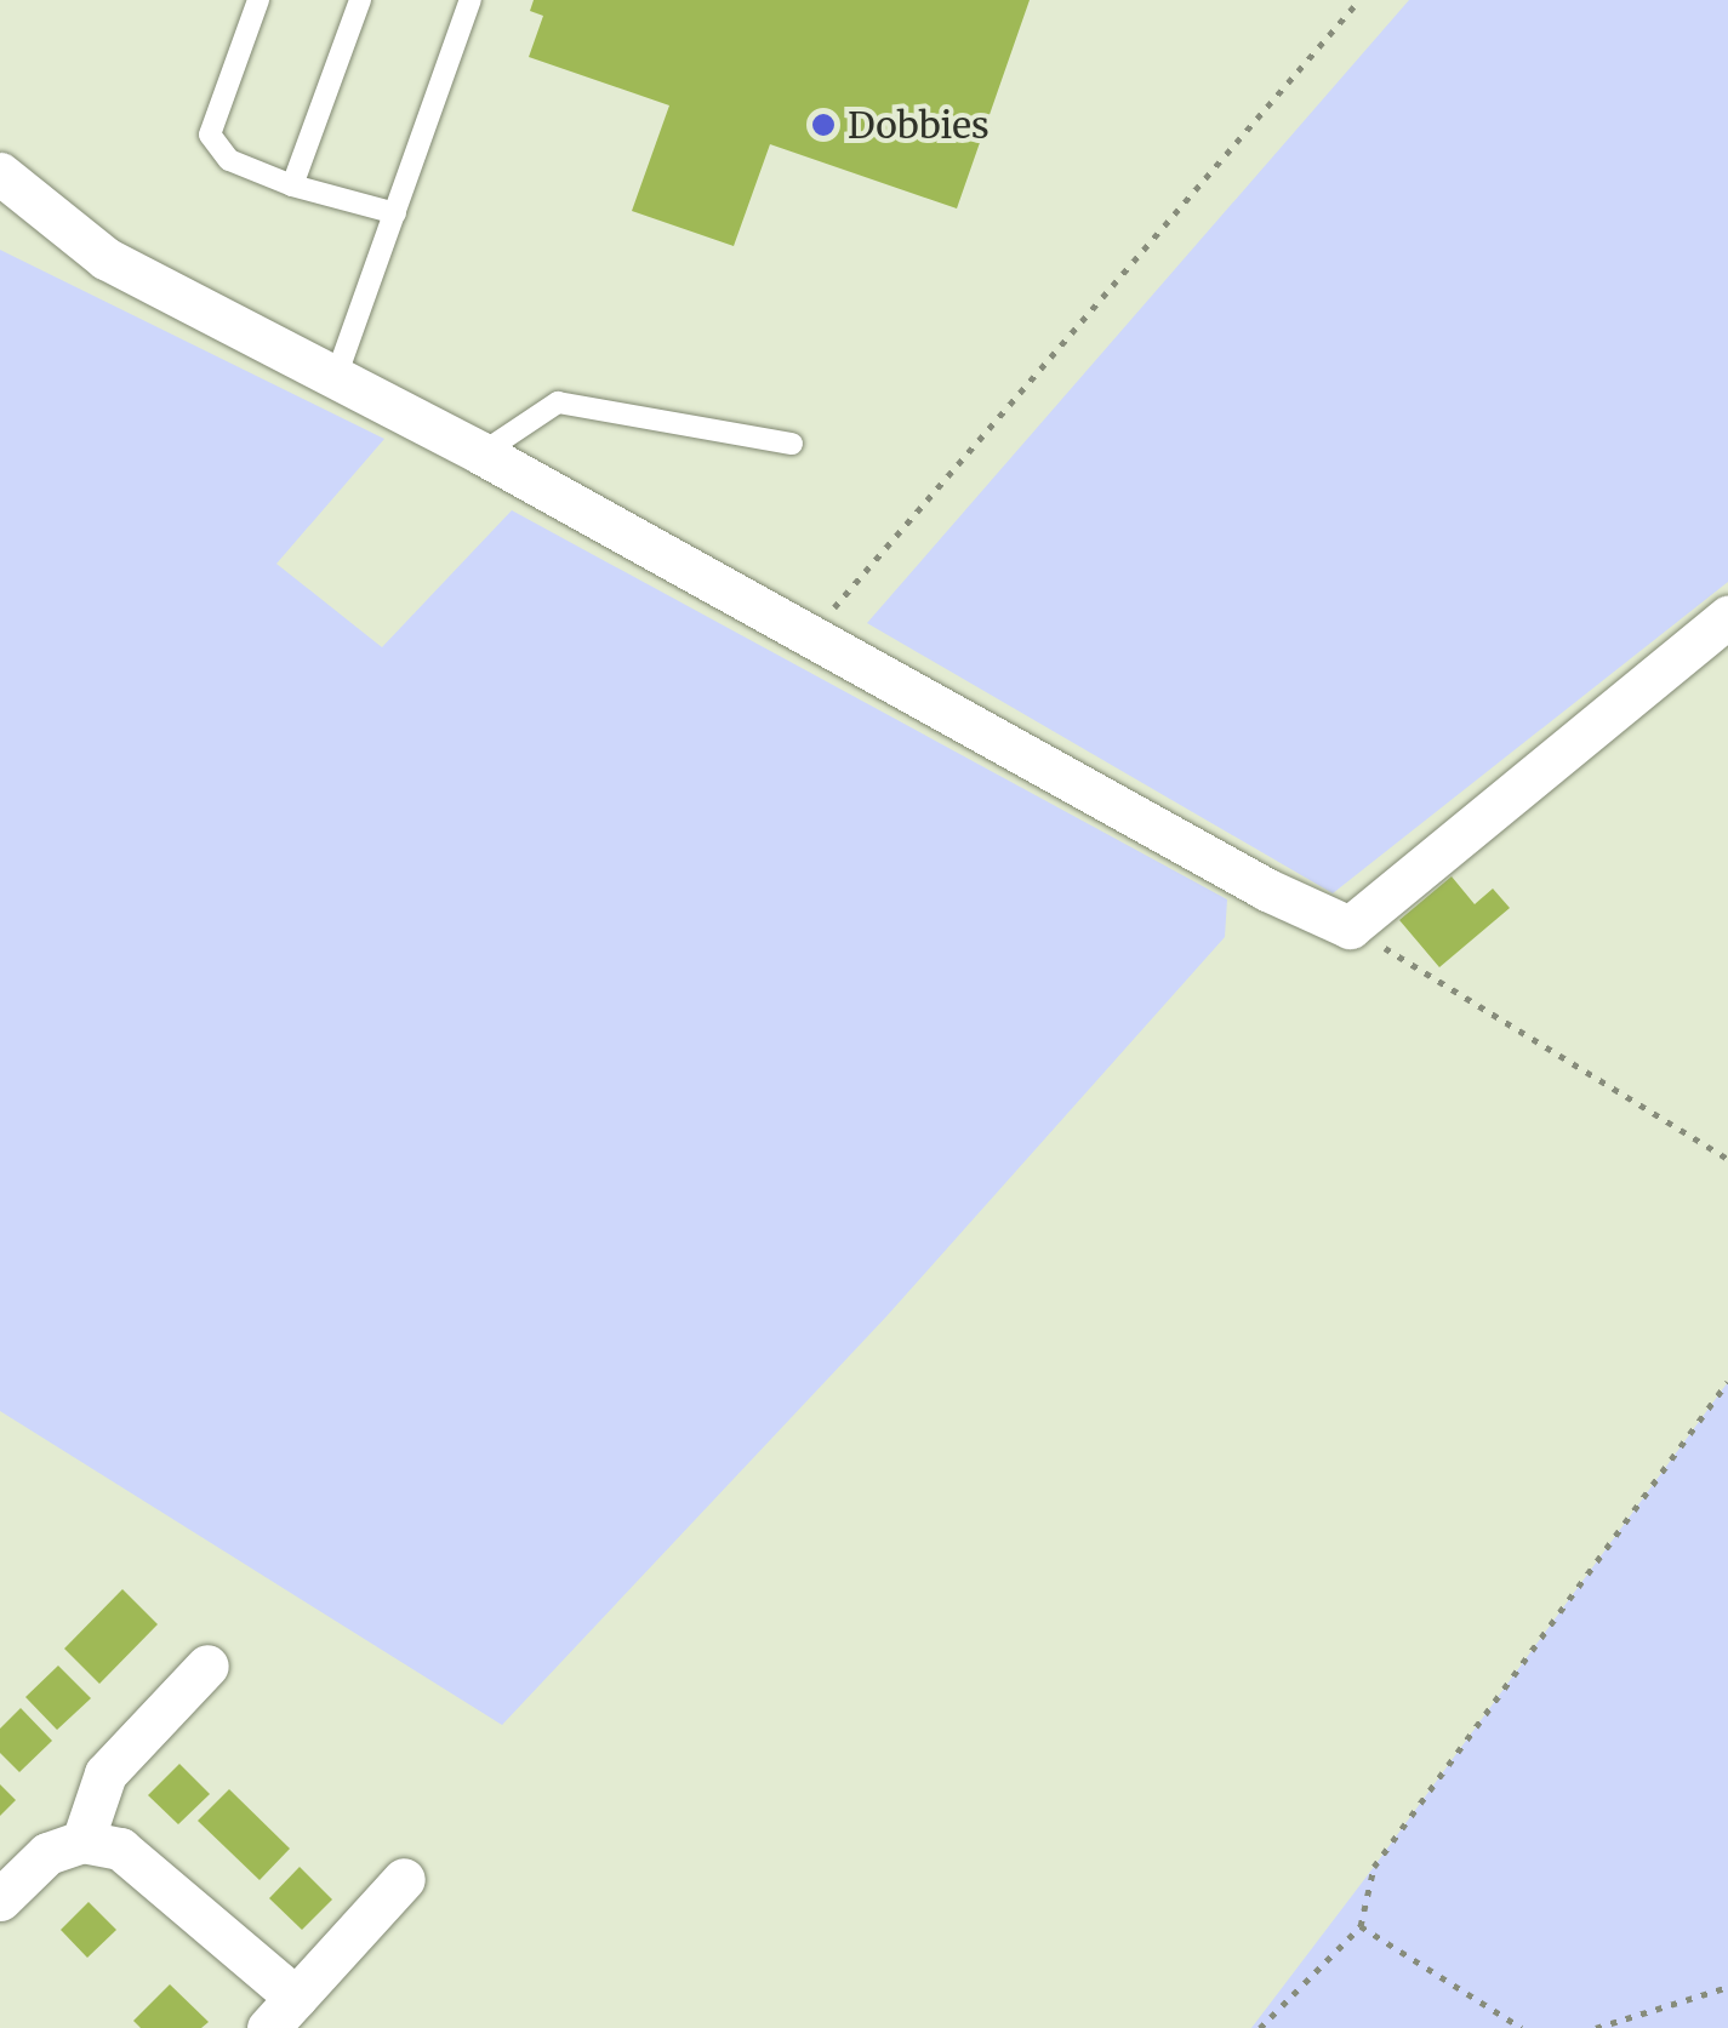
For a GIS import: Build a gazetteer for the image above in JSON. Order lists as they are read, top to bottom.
{
  "places": ["Dobbies"]
}
